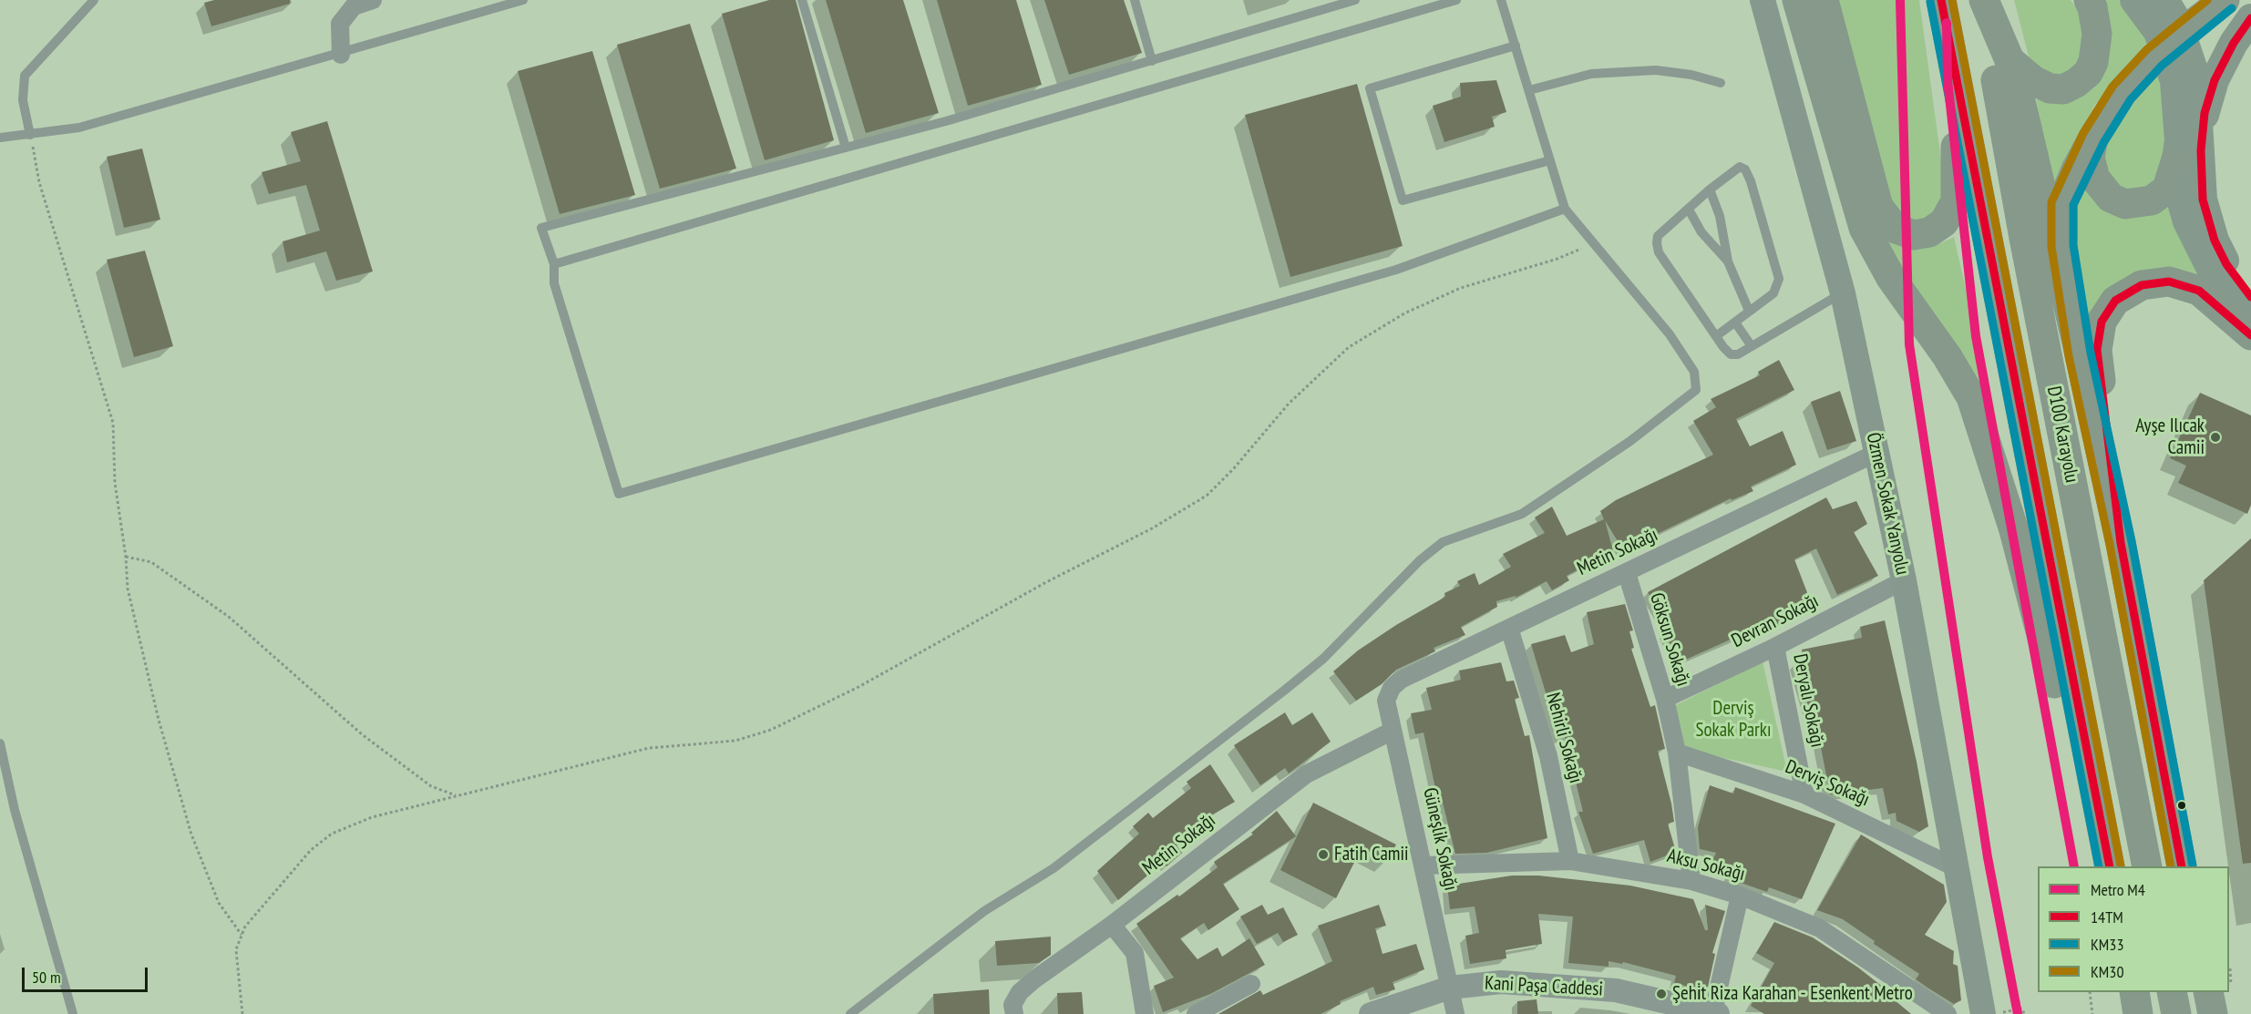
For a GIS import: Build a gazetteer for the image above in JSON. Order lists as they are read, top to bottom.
{
  "streets": {
    "highway": ["D100 Karayolu"],
    "main road": ["Özmen Sokak Yanyolu"],
    "street": [
      "Metin Sokağı",
      "Devran Sokağı",
      "Göksun Sokağı",
      "Deryalı Sokağı",
      "Nehirli Sokağı",
      "Derviş Sokağı",
      "Güneşlik Sokağı",
      "Aksu Sokağı",
      "Kani Paşa Caddesi"
    ]
  },
  "crossings": [
    ["Özmen Sokak Yanyolu", "Metin Sokağı"],
    ["Özmen Sokak Yanyolu", "Devran Sokağı"],
    ["Özmen Sokak Yanyolu", "Derviş Sokağı"],
    ["Metin Sokağı", "Göksun Sokağı"],
    ["Metin Sokağı", "Nehirli Sokağı"],
    ["Metin Sokağı", "Güneşlik Sokağı"],
    ["Devran Sokağı", "Göksun Sokağı"],
    ["Devran Sokağı", "Deryalı Sokağı"],
    ["Göksun Sokağı", "Derviş Sokağı"],
    ["Göksun Sokağı", "Aksu Sokağı"],
    ["Deryalı Sokağı", "Derviş Sokağı"],
    ["Nehirli Sokağı", "Aksu Sokağı"],
    ["Güneşlik Sokağı", "Aksu Sokağı"],
    ["Güneşlik Sokağı", "Kani Paşa Caddesi"]
  ],
  "parks": ["Derviş Sokak Parkı"],
  "places": ["Ayşe Ilıcak Camii", "Fatih Camii", "Şehi̇t Riza Karahan - Esenkent Metro"],
  "lines": [
    "metro line M4",
    "transit line 14TM",
    "transit line KM30",
    "transit line KM33"
  ],
  "legend": [
    "Metro M4",
    "14TM",
    "KM33",
    "KM30"
  ],
  "scale_bar": "50 m"
}
